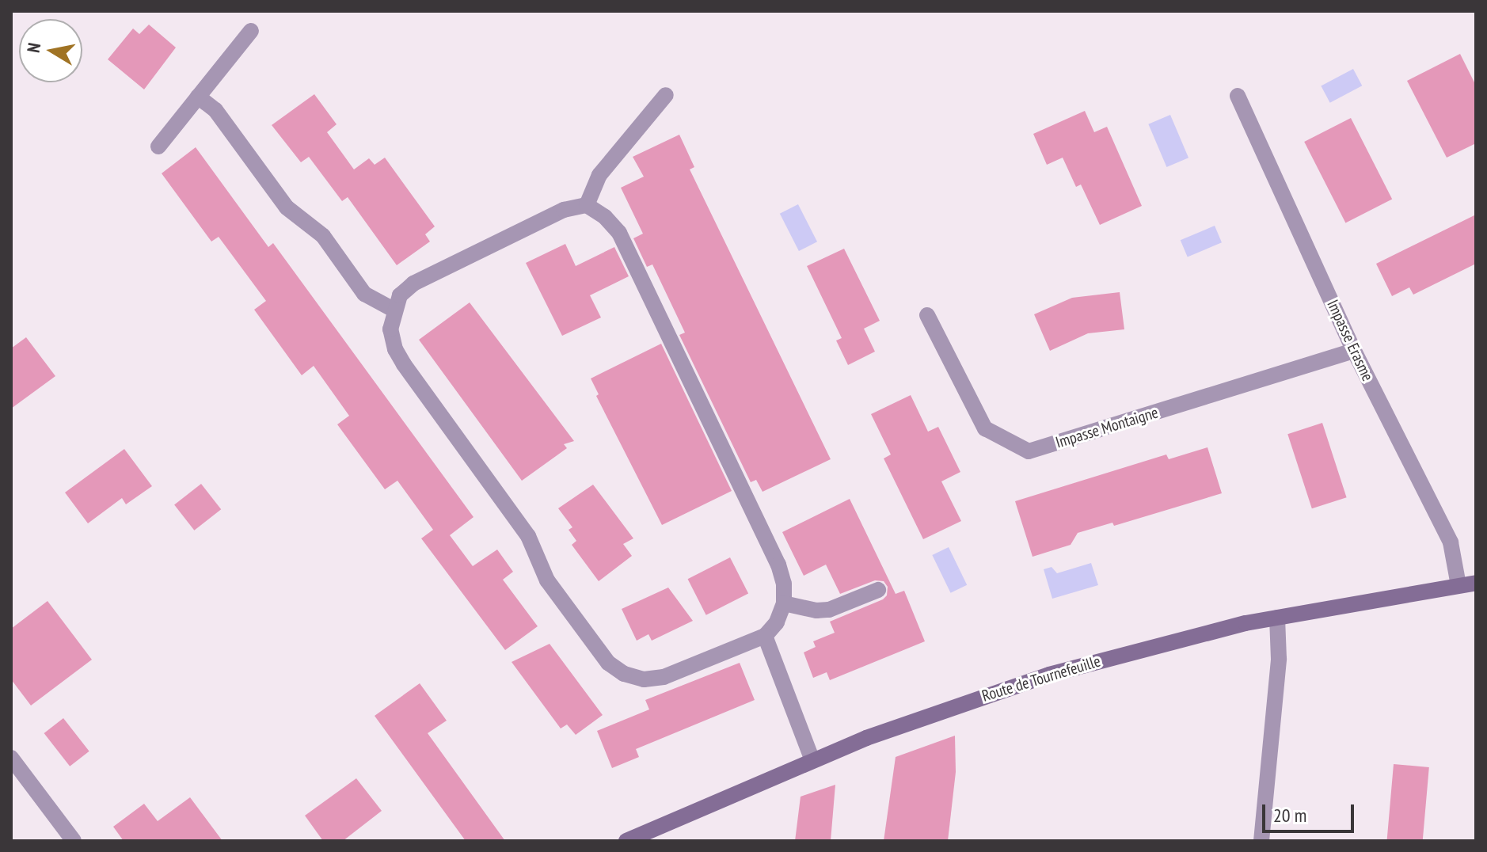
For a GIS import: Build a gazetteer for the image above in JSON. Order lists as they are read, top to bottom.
{
  "streets": {
    "street": ["Impasse Erasme", "Impasse Montaigne", "Route de Tournefeuille"]
  },
  "crossings": [
    ["Impasse Erasme", "Impasse Montaigne"],
    ["Impasse Erasme", "Route de Tournefeuille"]
  ],
  "scale_bar": "20 m",
  "north": "left"
}
